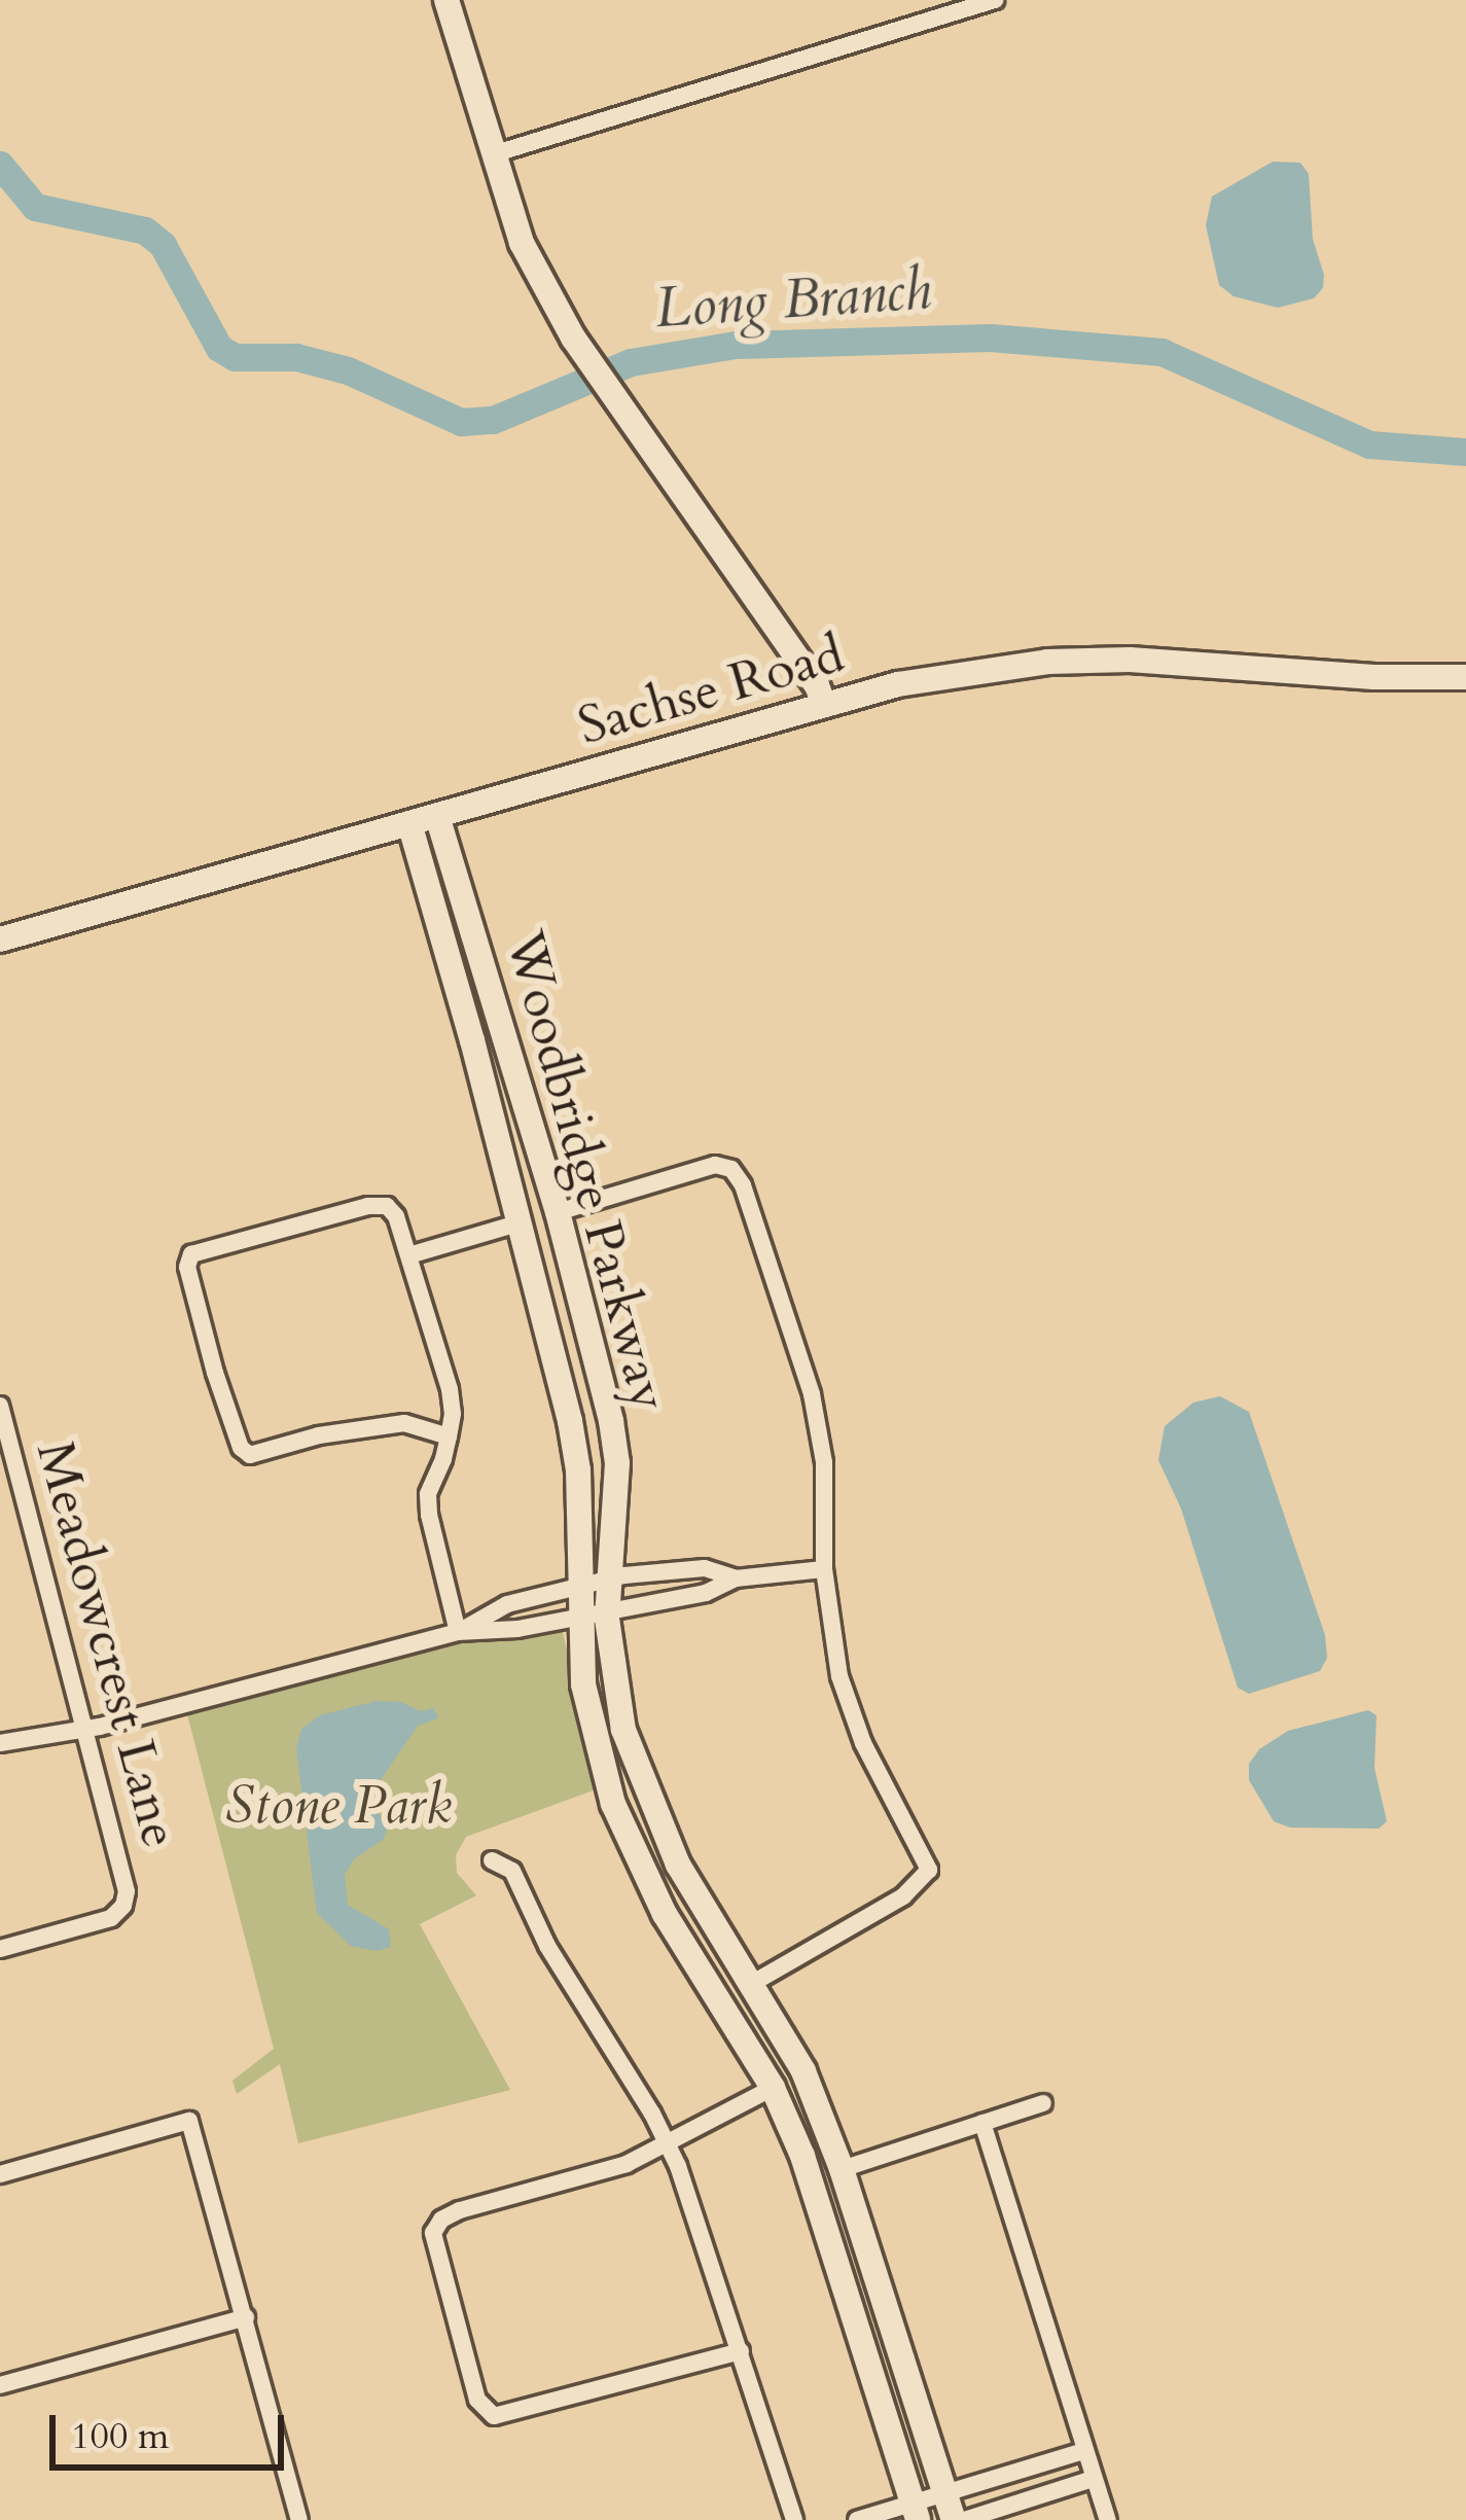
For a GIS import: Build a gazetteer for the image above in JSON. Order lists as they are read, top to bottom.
{
  "streets": {
    "main road": ["Sachse Road", "Woodbridge Parkway"],
    "street": ["Meadowcrest Lane"]
  },
  "crossings": [
    ["Sachse Road", "Woodbridge Parkway"]
  ],
  "water": ["Long Branch"],
  "parks": ["Stone Park"],
  "scale_bar": "100 m"
}
